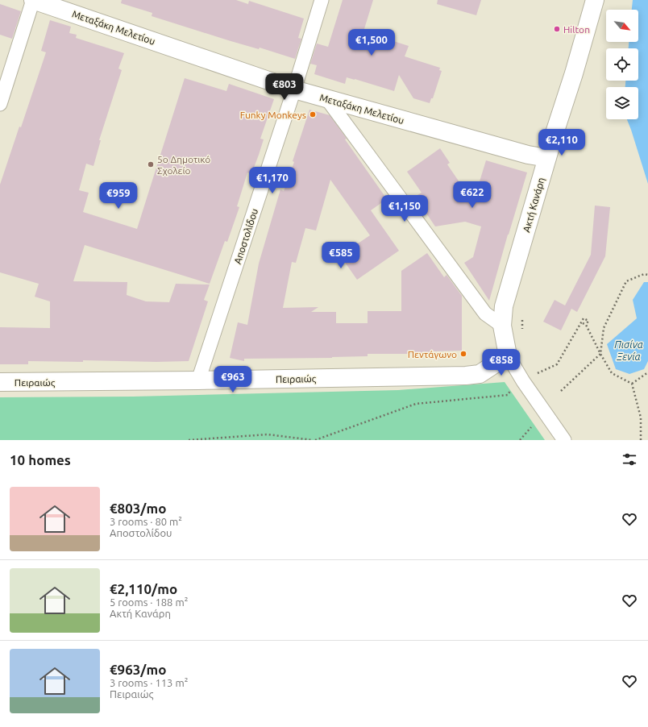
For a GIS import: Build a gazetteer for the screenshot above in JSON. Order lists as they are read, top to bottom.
{
  "streets": {
    "street": [
      "Μεταξάκη Μελετίου",
      "Ακτή Κανάρη",
      "Αποστολίδου",
      "Πειραιώς"
    ]
  },
  "crossings": [
    ["Μεταξάκη Μελετίου", "Ακτή Κανάρη"],
    ["Μεταξάκη Μελετίου", "Αποστολίδου"],
    ["Ακτή Κανάρη", "Πειραιώς"],
    ["Αποστολίδου", "Πειραιώς"]
  ],
  "water": ["Πισίνα Ξενία"],
  "places": [
    "Hilton",
    "Funky Monkeys",
    "5ο Δημοτικό Σχολείο",
    "Πεντάγωνο"
  ],
  "north": "bottom right",
  "page": {
    "price": [
      "€1,500",
      "€803",
      "€2,110",
      "€1,170",
      "€622",
      "€959",
      "€1,150",
      "€585",
      "€858",
      "€963"
    ],
    "heading": "10 homes",
    "list": [
      {
        "name": "€803/mo",
        "note": "3 rooms · 80 m² · Αποστολίδου"
      },
      {
        "name": "€2,110/mo",
        "note": "5 rooms · 188 m² · Ακτή Κανάρη"
      },
      {
        "name": "€963/mo",
        "note": "3 rooms · 113 m² · Πειραιώς"
      }
    ]
  }
}
